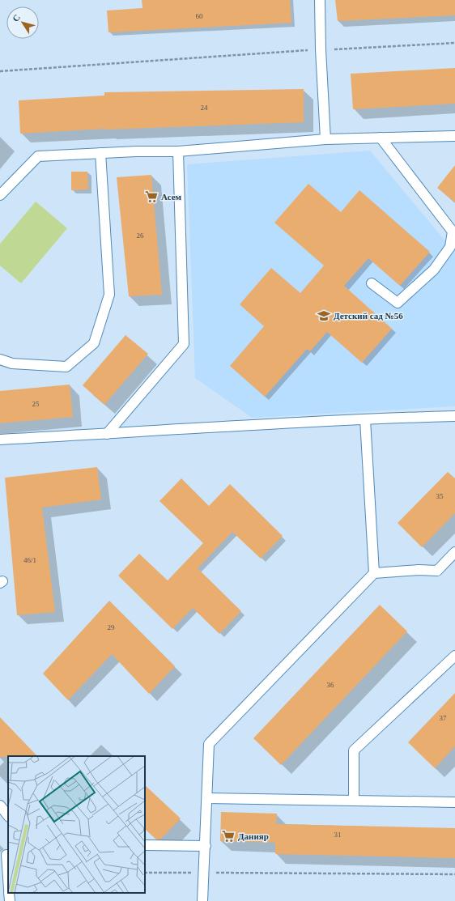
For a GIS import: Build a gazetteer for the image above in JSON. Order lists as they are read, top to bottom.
{
  "places": {
    "supermarket": ["Асем", "Данияр"],
    "school or university": ["Детский сад №56"]
  },
  "house_numbers": [
    "60",
    "24",
    "26",
    "25",
    "35",
    "46/1",
    "29",
    "36",
    "37",
    "31"
  ],
  "north": "top left"
}
